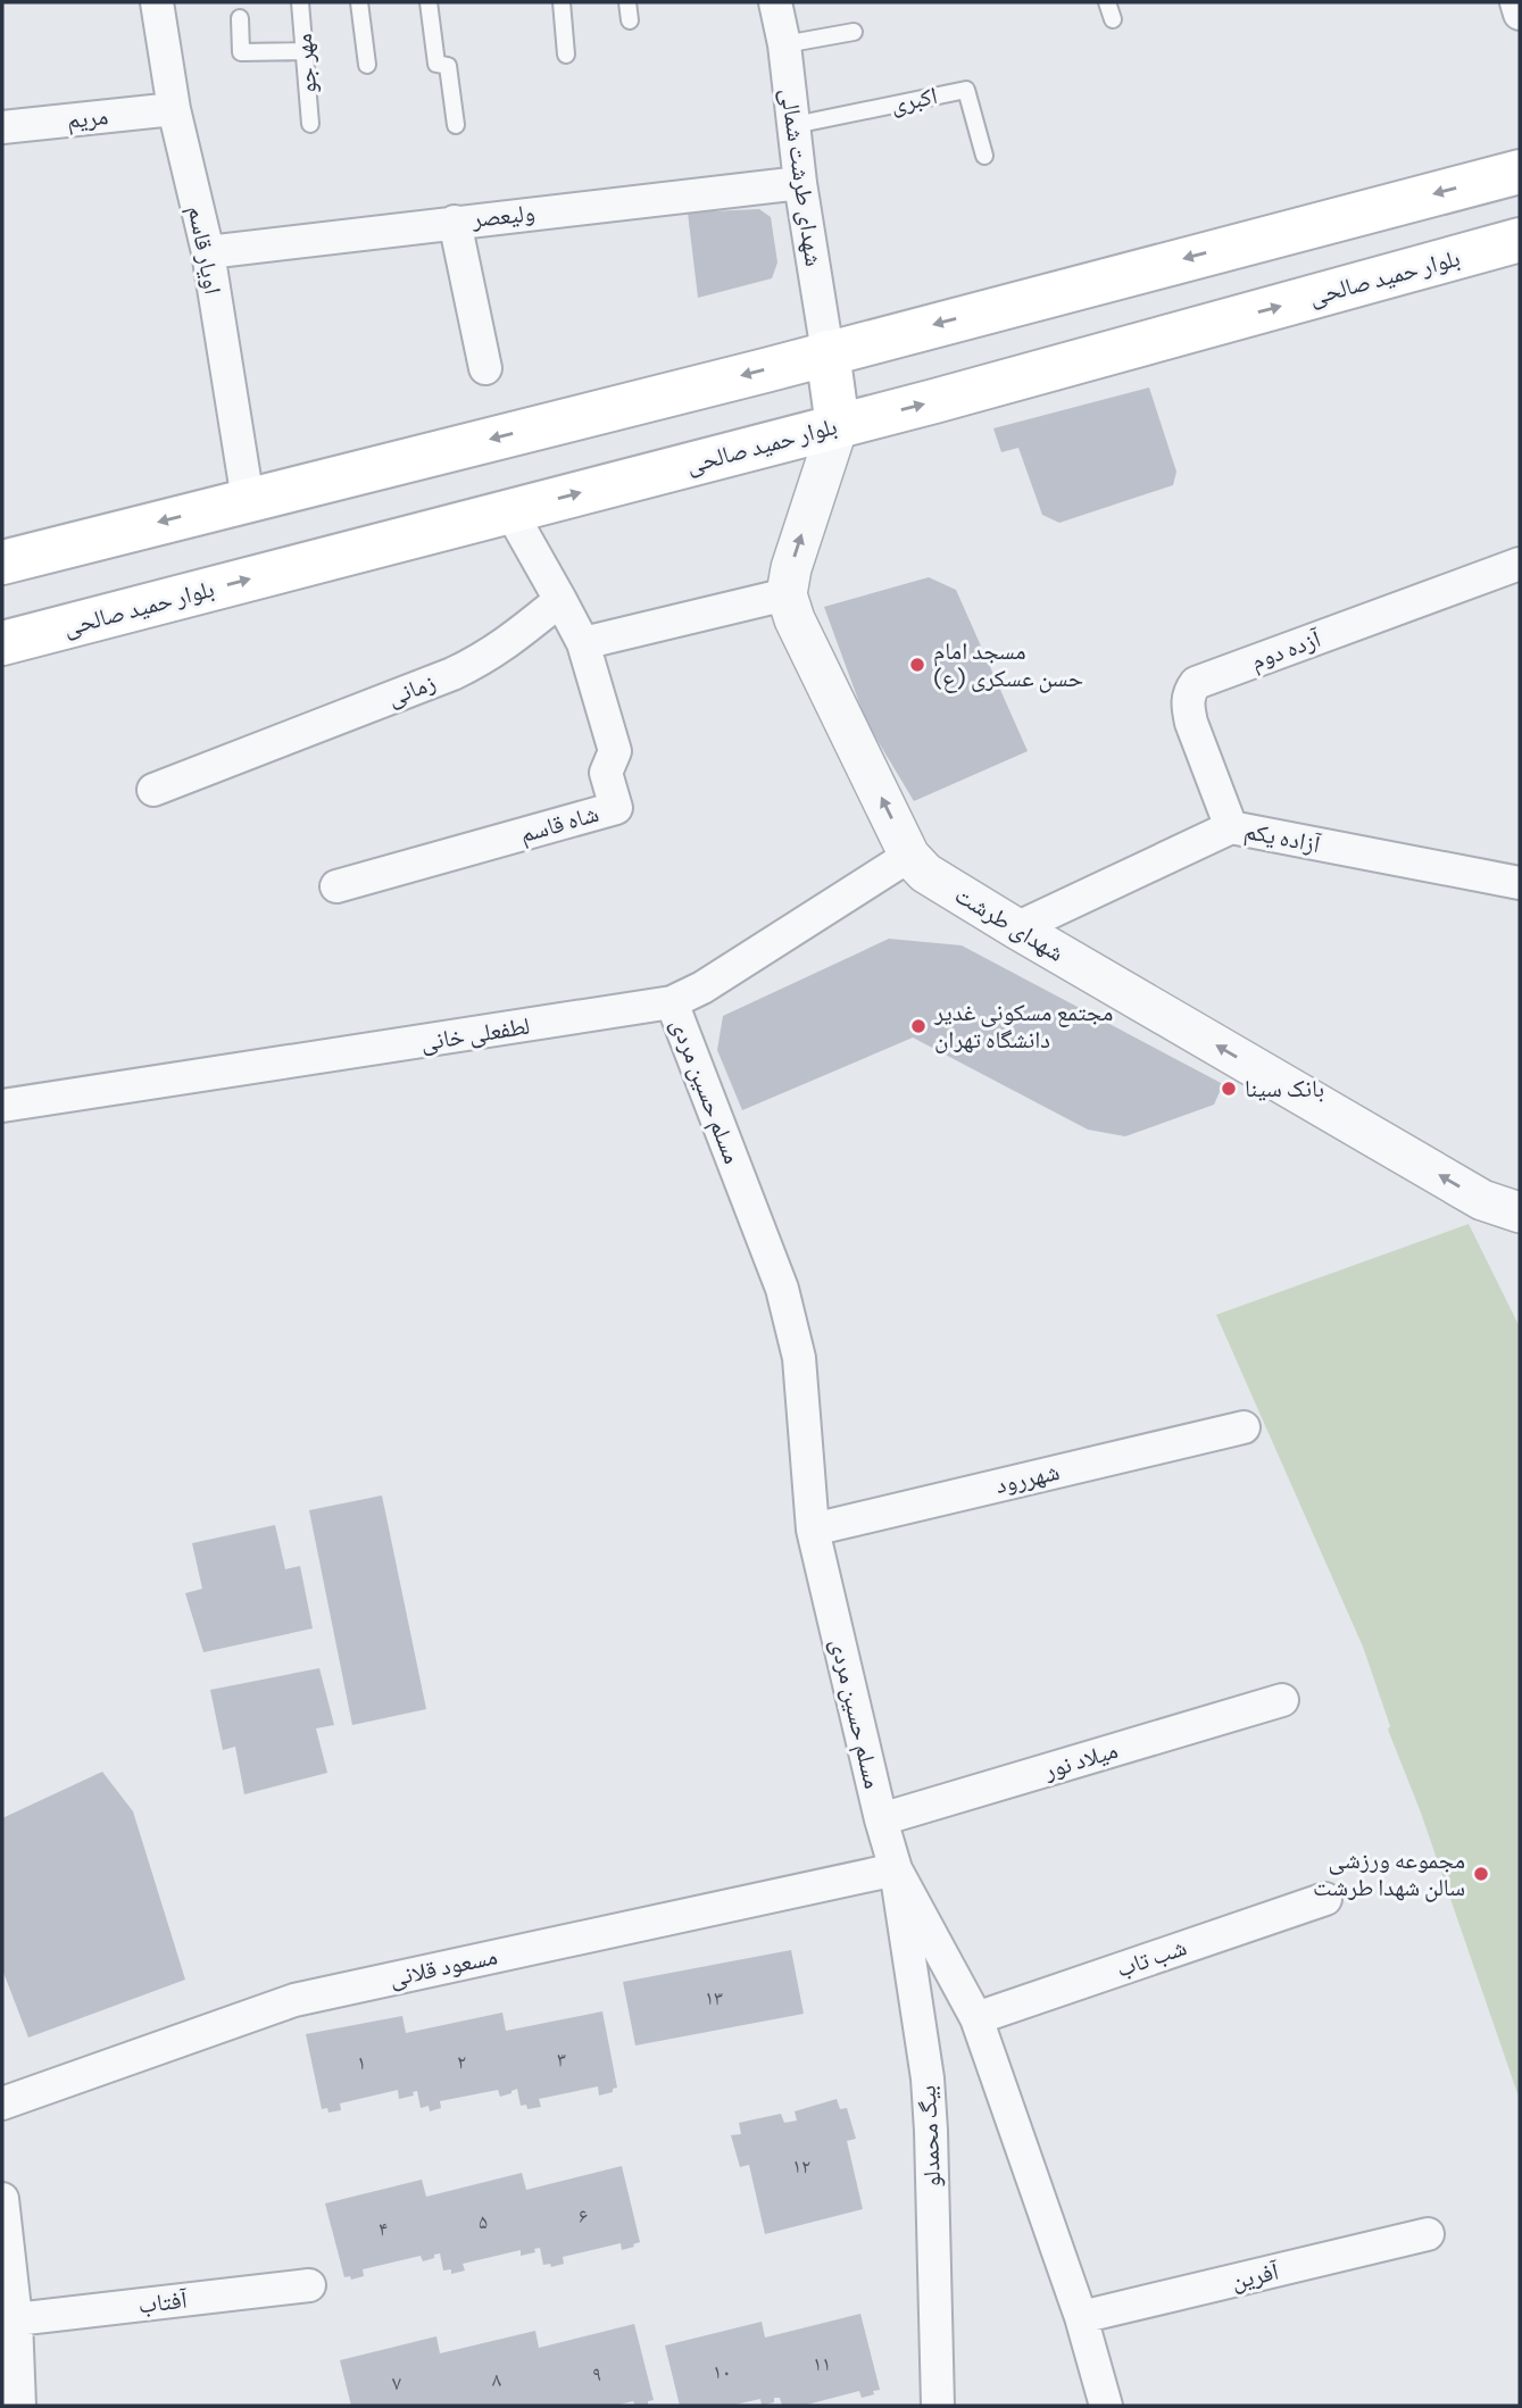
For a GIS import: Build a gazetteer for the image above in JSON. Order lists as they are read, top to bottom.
{
  "streets": {
    "main road": ["بلوار حمید صالحی"],
    "street": [
      "مریم",
      "شهدای طرشت شمالی",
      "ولیعصر",
      "اویار قاسم",
      "آزده دوم",
      "زمانی",
      "شاه قاسم",
      "آزاده یکم",
      "شهدای طرشت",
      "لطفعلی خانی",
      "مسلم حسین مردی",
      "شهررود",
      "میلاد نور",
      "شب تاب",
      "مسعود قلانی",
      "بیگ محمدلو",
      "آفرین",
      "آفتاب"
    ],
    "lane": ["مهر جو", "اکبری"]
  },
  "crossings": [
    ["اکبری", "شهدای طرشت شمالی"],
    ["مریم", "اویار قاسم"],
    ["شهدای طرشت شمالی", "ولیعصر"],
    ["ولیعصر", "اویار قاسم"],
    ["آزده دوم", "آزاده یکم"],
    ["زمانی", "شاه قاسم"],
    ["آزاده یکم", "شهدای طرشت"],
    ["شهدای طرشت", "لطفعلی خانی"],
    ["لطفعلی خانی", "مسلم حسین مردی"],
    ["مسلم حسین مردی", "شهررود"],
    ["مسلم حسین مردی", "میلاد نور"],
    ["مسلم حسین مردی", "شب تاب"],
    ["مسلم حسین مردی", "مسعود قلانی"],
    ["مسلم حسین مردی", "بیگ محمدلو"],
    ["مسلم حسین مردی", "آفرین"],
    ["مسعود قلانی", "بیگ محمدلو"]
  ],
  "one_way": ["شهدای طرشت"],
  "places": [
    "مسجد امام حسن عسکری (ع)",
    "مجتمع مسکونی غدیر دانشگاه تهران",
    "بانک سینا",
    "مجموعه ورزشی سالن شهدا طرشت"
  ],
  "house_numbers": [
    "۱۳",
    "۳",
    "۲",
    "۱",
    "۱۲",
    "۶",
    "۵",
    "۴",
    "۱۱",
    "۱۰",
    "۹",
    "۸",
    "۷"
  ]
}
